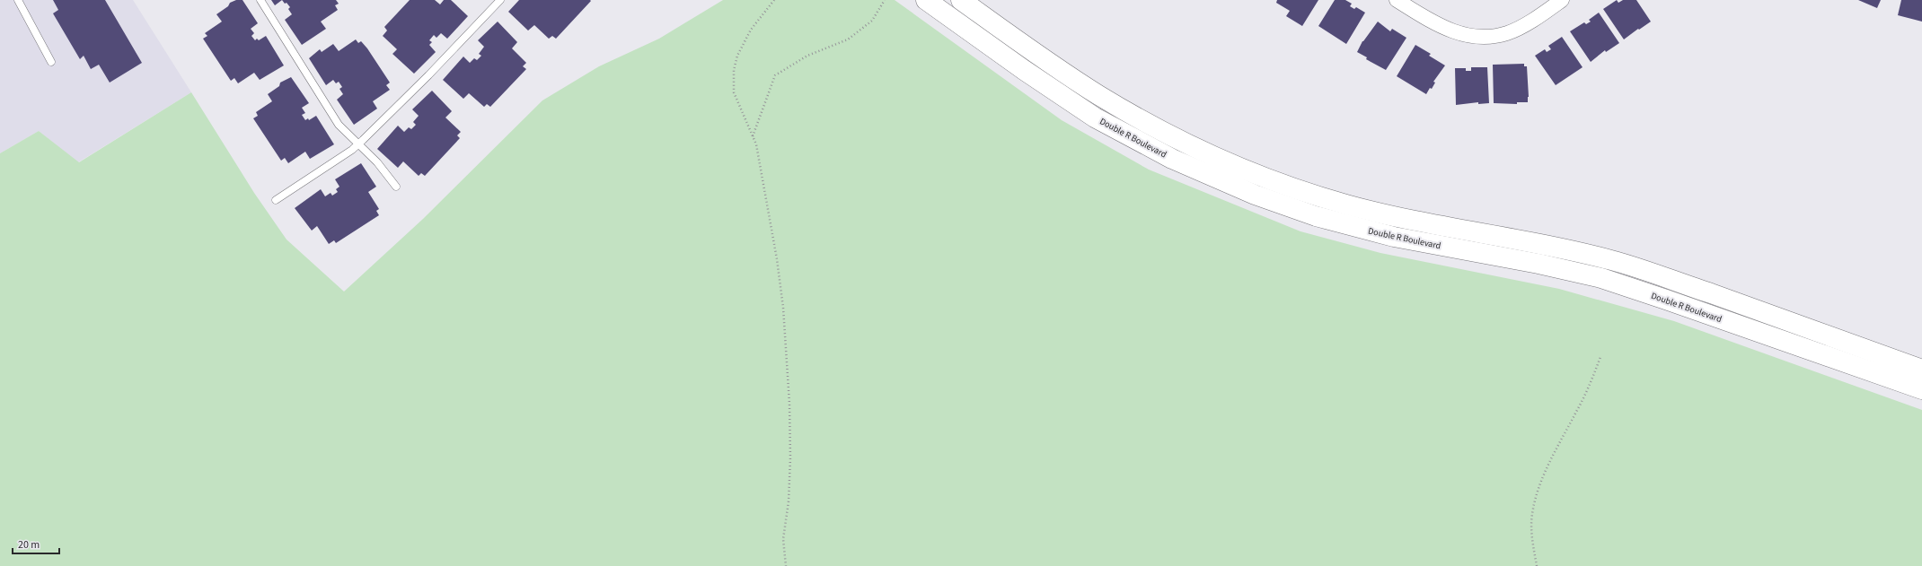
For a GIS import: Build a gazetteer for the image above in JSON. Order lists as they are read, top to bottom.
{
  "streets": {
    "main road": ["Double R Boulevard"]
  },
  "scale_bar": "20 m"
}
